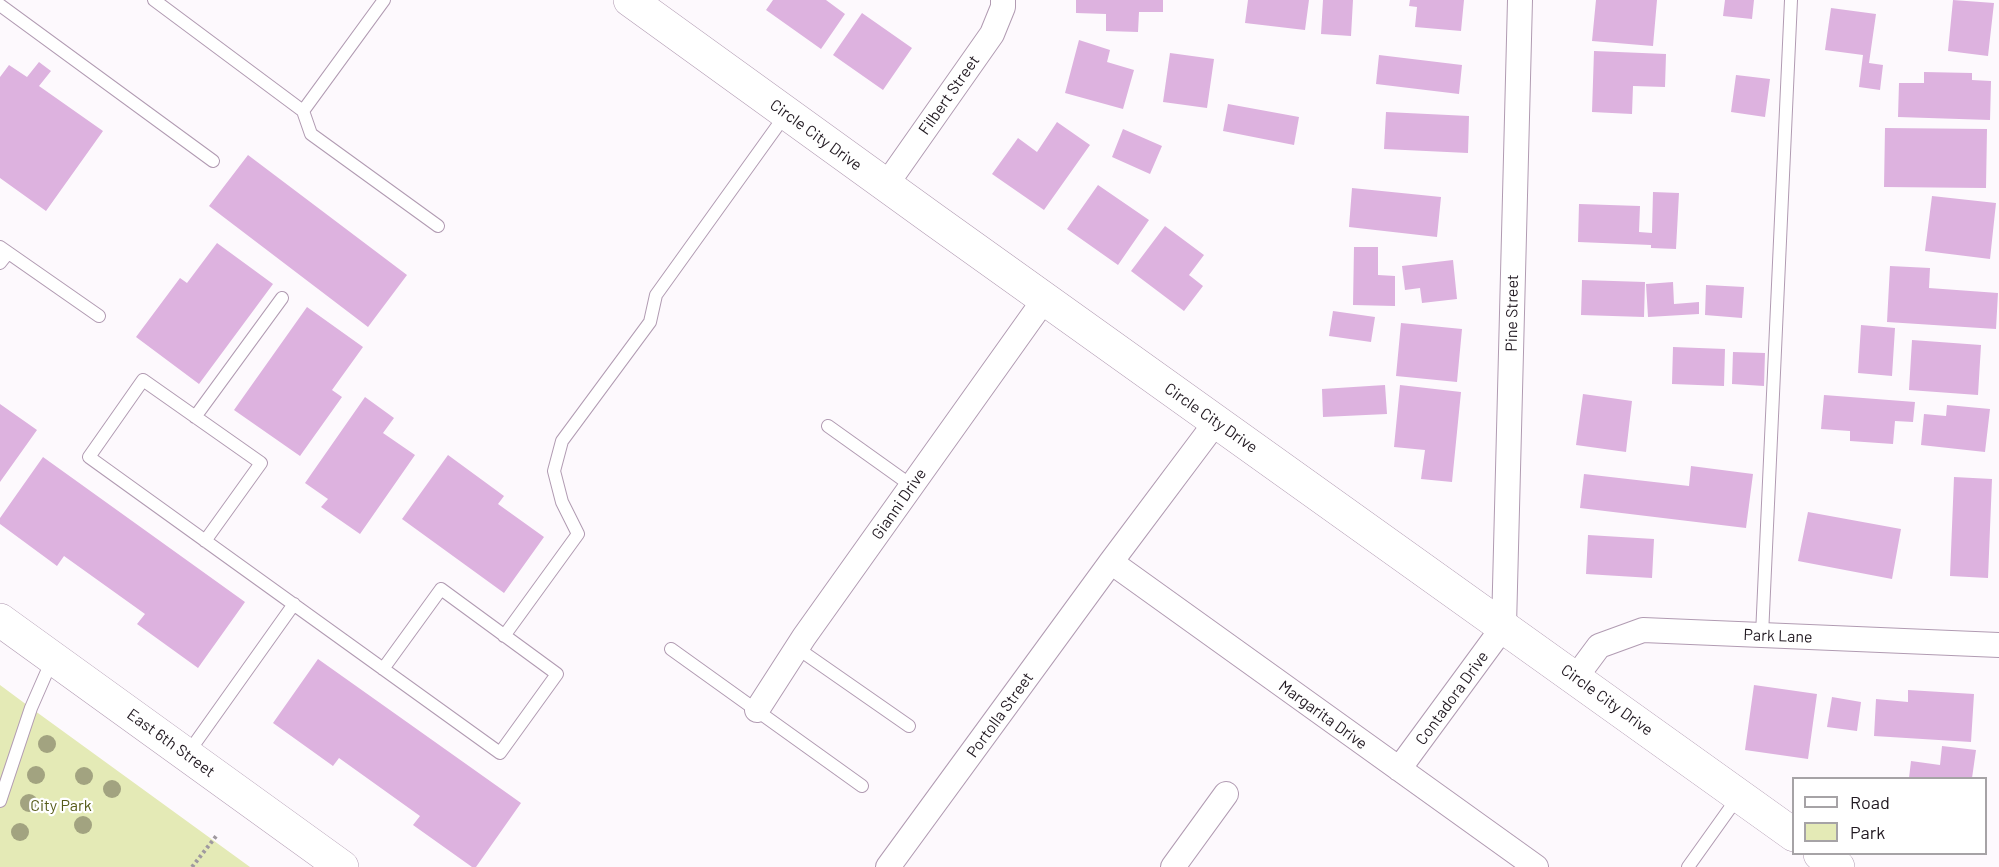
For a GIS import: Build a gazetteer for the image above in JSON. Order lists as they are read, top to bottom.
{
  "streets": {
    "street": [
      "Filbert Street",
      "Circle City Drive",
      "Pine Street",
      "Gianni Drive",
      "Park Lane",
      "Contadora Drive",
      "Portolla Street",
      "Margarita Drive",
      "East 6th Street"
    ]
  },
  "crossings": [
    ["Filbert Street", "Circle City Drive"],
    ["Circle City Drive", "Pine Street"],
    ["Circle City Drive", "Gianni Drive"],
    ["Circle City Drive", "Park Lane"],
    ["Circle City Drive", "Contadora Drive"],
    ["Circle City Drive", "Portolla Street"],
    ["Pine Street", "Contadora Drive"],
    ["Contadora Drive", "Margarita Drive"],
    ["Portolla Street", "Margarita Drive"]
  ],
  "parks": ["City Park"],
  "legend": ["Road", "Park"]
}
